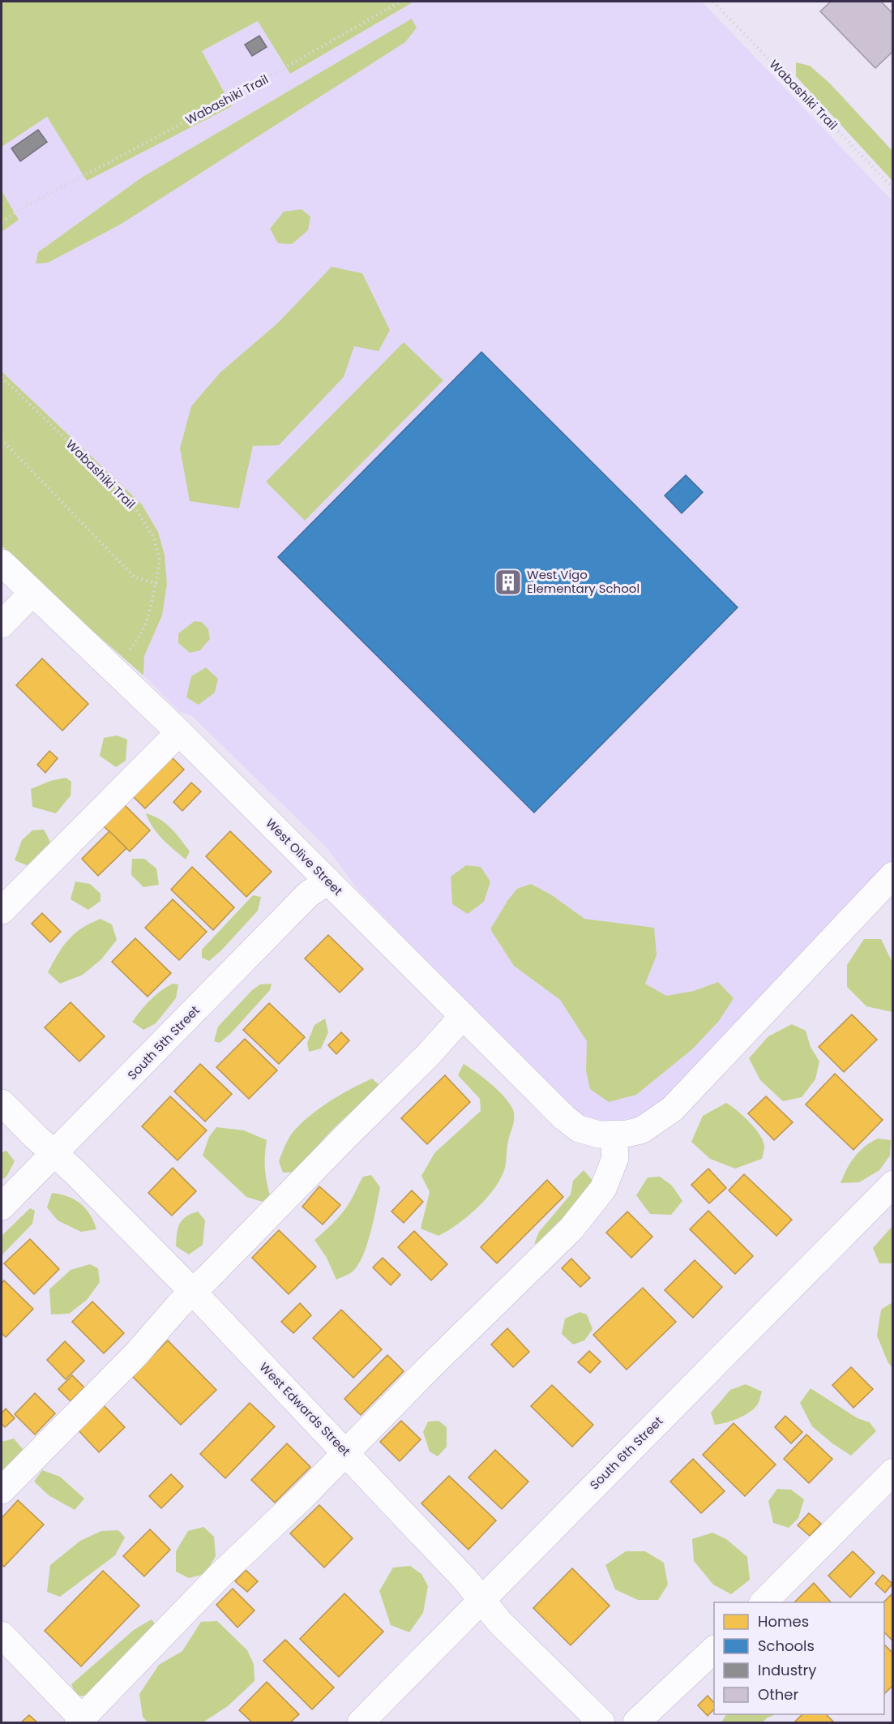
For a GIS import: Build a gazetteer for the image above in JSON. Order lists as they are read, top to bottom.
{
  "streets": {
    "street": [
      "West Olive Street",
      "South 5th Street",
      "West Edwards Street",
      "South 6th Street"
    ],
    "path": ["Wabashiki Trail"]
  },
  "crossings": [
    ["Wabashiki Trail", "West Olive Street"],
    ["West Olive Street", "South 5th Street"],
    ["South 5th Street", "West Edwards Street"],
    ["West Edwards Street", "South 6th Street"]
  ],
  "places": {
    "building": ["West Vigo Elementary School"]
  },
  "legend": [
    "Homes",
    "Schools",
    "Industry",
    "Other"
  ]
}
